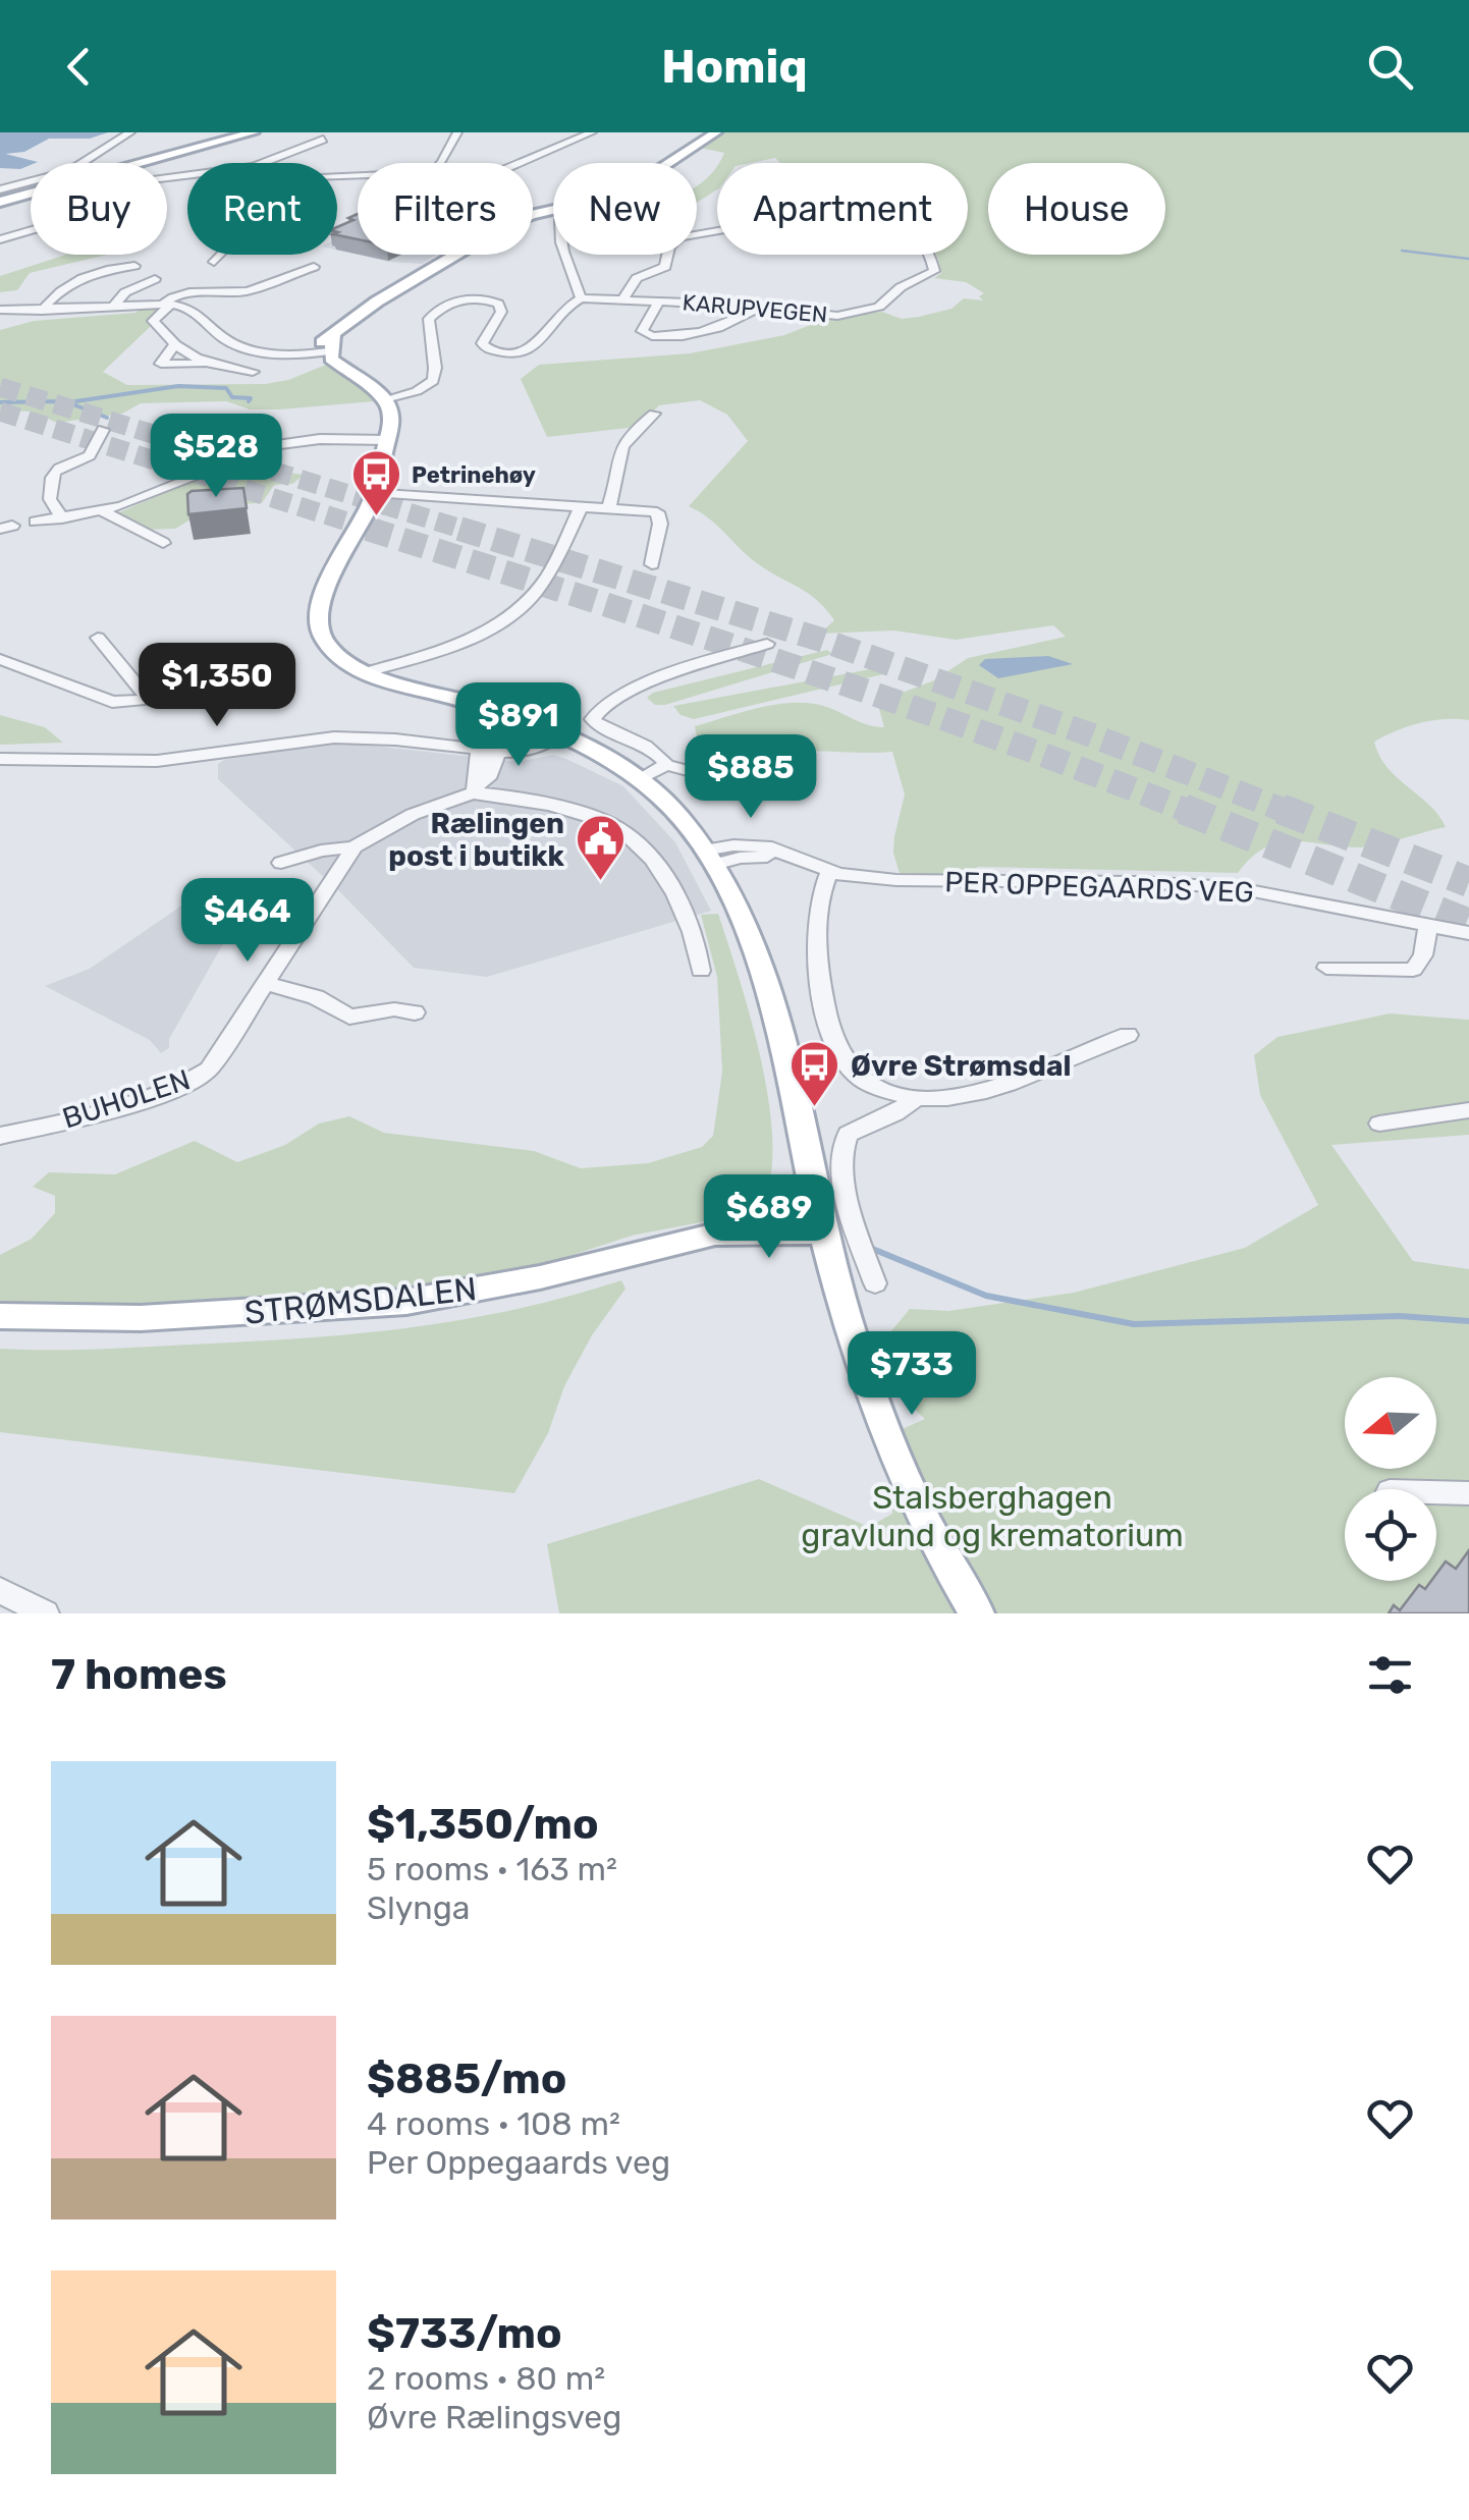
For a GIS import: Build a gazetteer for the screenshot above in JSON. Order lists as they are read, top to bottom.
{
  "streets": {
    "main road": ["STRØMSDALEN"],
    "street": ["KARUPVEGEN", "PER OPPEGAARDS VEG", "BUHOLEN"]
  },
  "parks": ["Stalsberghagen gravlund og krematorium"],
  "places": {
    "bus stop": ["Petrinehøy", "Øvre Strømsdal"],
    "public building": ["Rælingen post i butikk"]
  },
  "north": "left",
  "page": {
    "header": "Homiq",
    "chip": [
      "Buy",
      "Rent",
      "Filters",
      "New",
      "Apartment",
      "House"
    ],
    "price": [
      "$528",
      "$1,350",
      "$891",
      "$885",
      "$464",
      "$689",
      "$733"
    ],
    "heading": "7 homes",
    "list": [
      {
        "name": "$1,350/mo",
        "note": "5 rooms · 163 m² · Slynga"
      },
      {
        "name": "$885/mo",
        "note": "4 rooms · 108 m² · Per Oppegaards veg"
      },
      {
        "name": "$733/mo",
        "note": "2 rooms · 80 m² · Øvre Rælingsveg"
      }
    ]
  }
}
